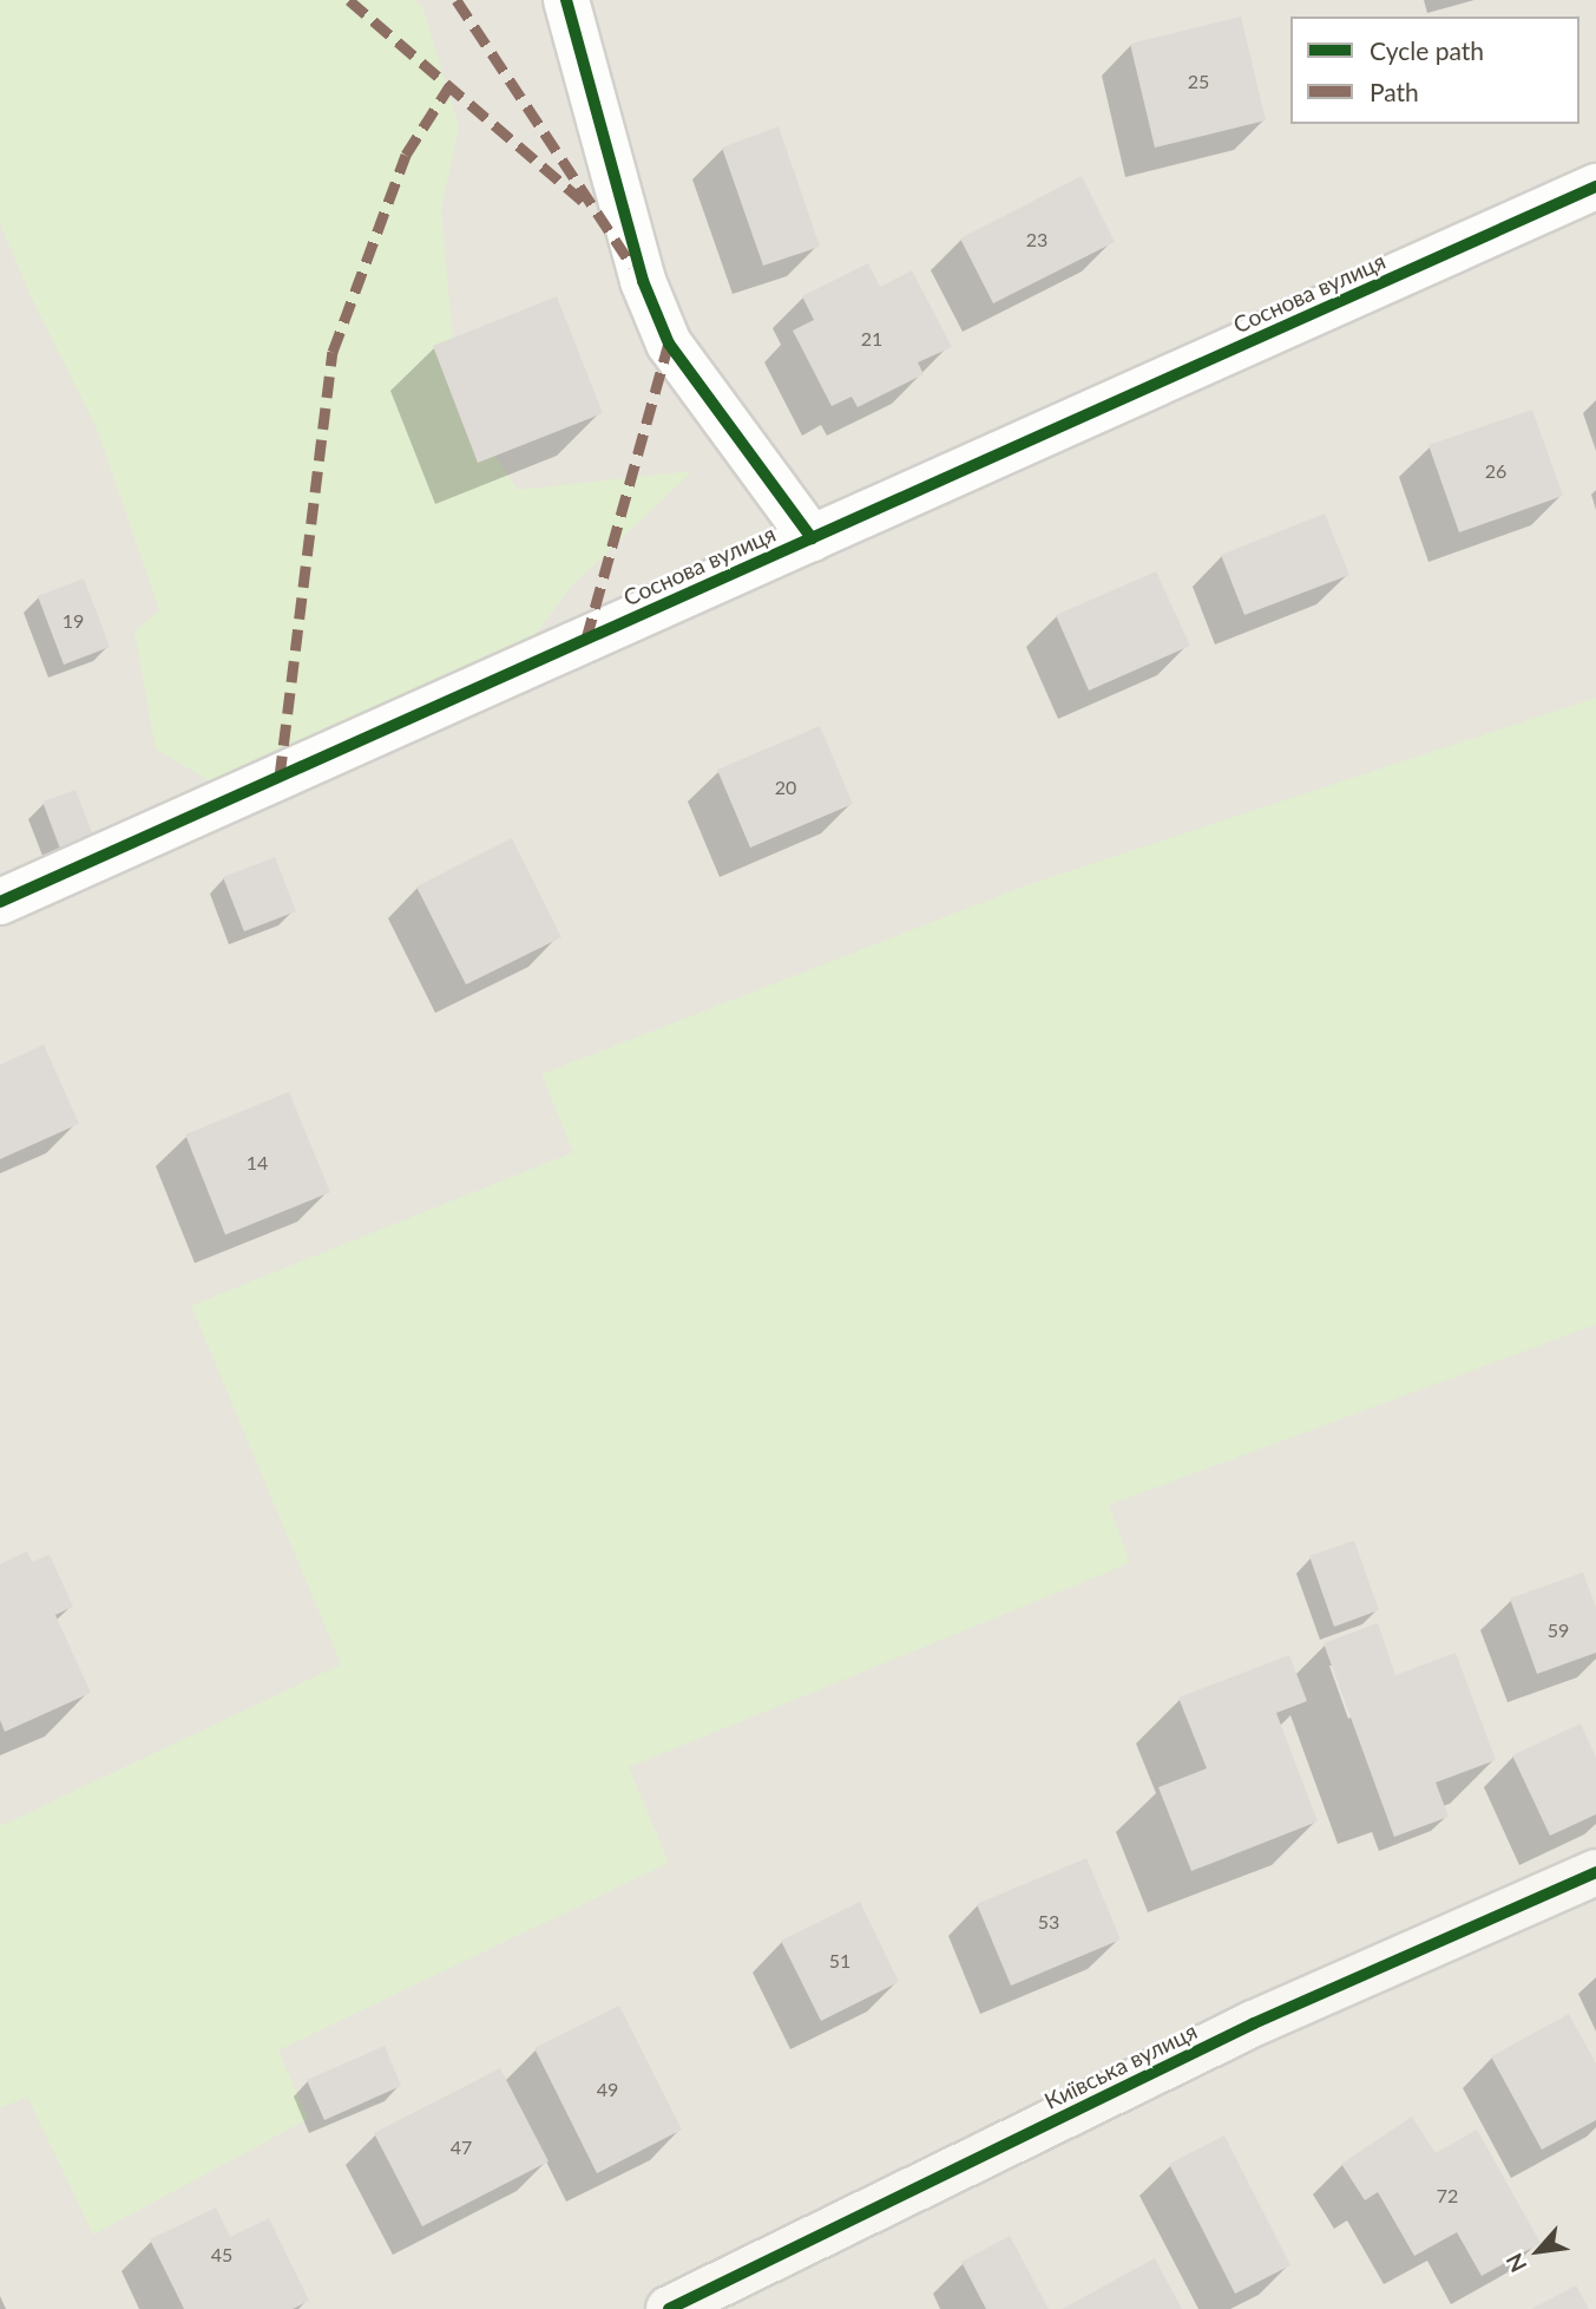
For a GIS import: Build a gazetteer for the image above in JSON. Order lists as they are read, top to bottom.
{
  "streets": {
    "street": ["Соснова вулиця", "Київська вулиця"]
  },
  "house_numbers": [
    "25",
    "23",
    "21",
    "26",
    "19",
    "20",
    "14",
    "59",
    "53",
    "51",
    "49",
    "47",
    "72",
    "45"
  ],
  "legend": ["Cycle path", "Path"],
  "north": "bottom left"
}
